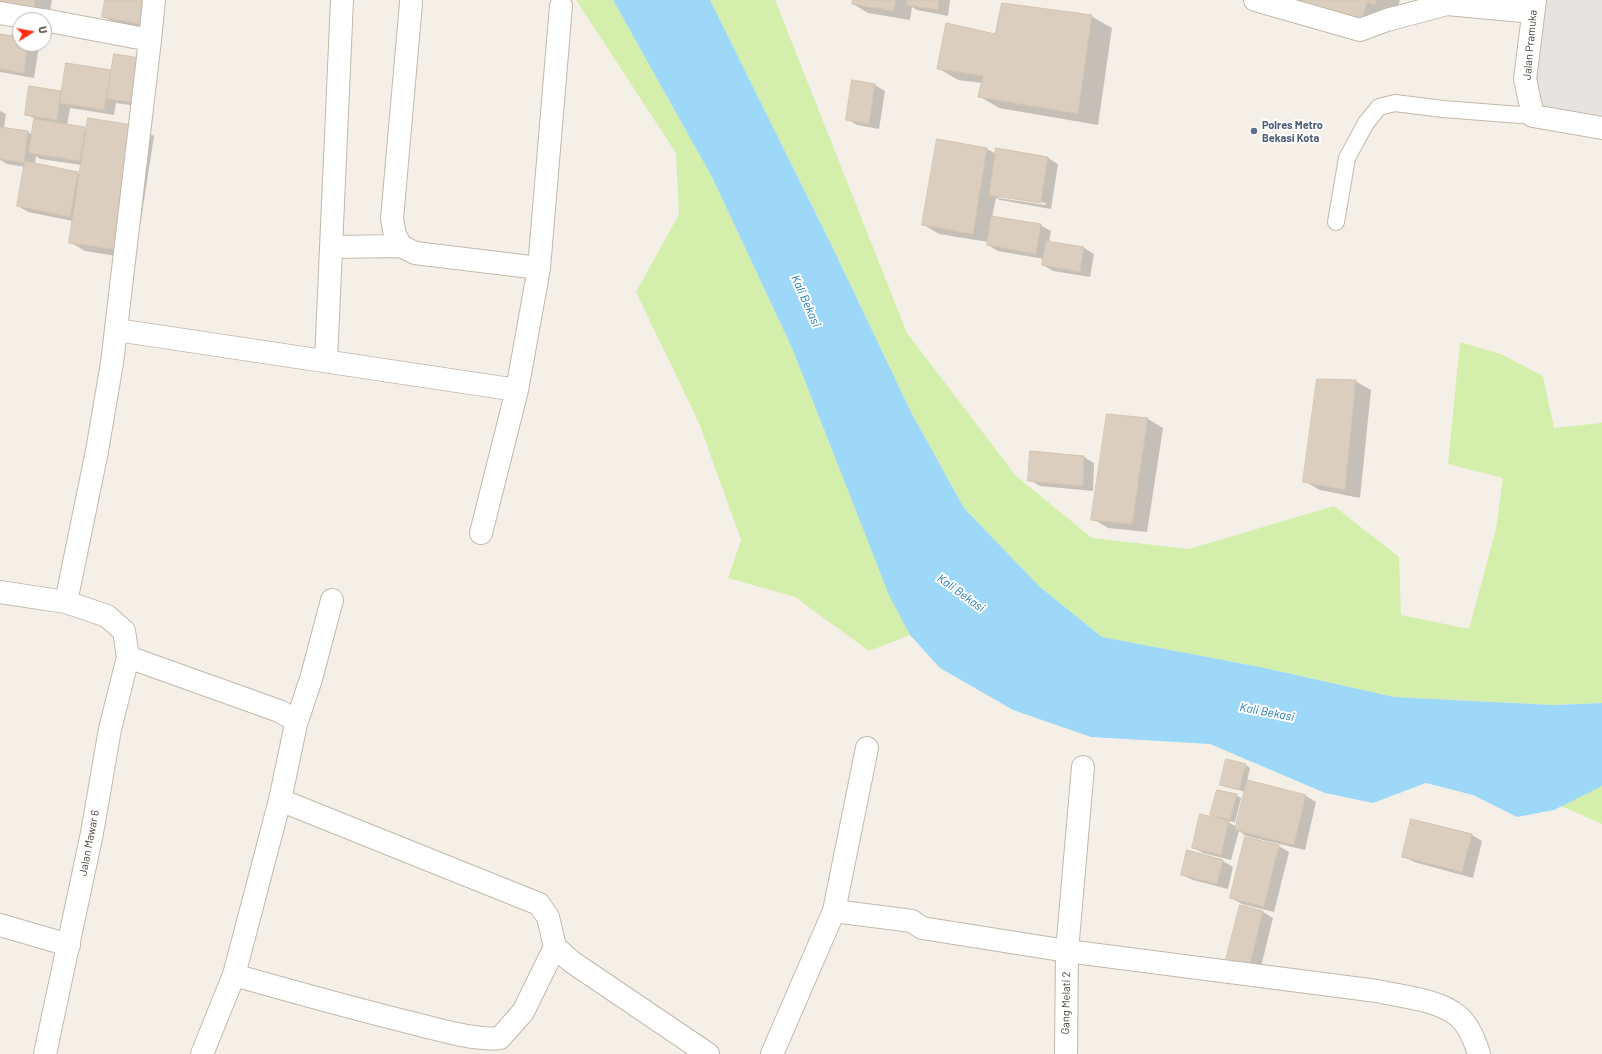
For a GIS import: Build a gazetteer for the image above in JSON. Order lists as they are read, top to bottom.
{
  "streets": {
    "street": ["Jalan Pramuka", "Jalan Mawar 6", "Gang Melati 2"]
  },
  "water": ["Kali Bekasi"],
  "places": ["Polres Metro Bekasi Kota"],
  "north": "right"
}
